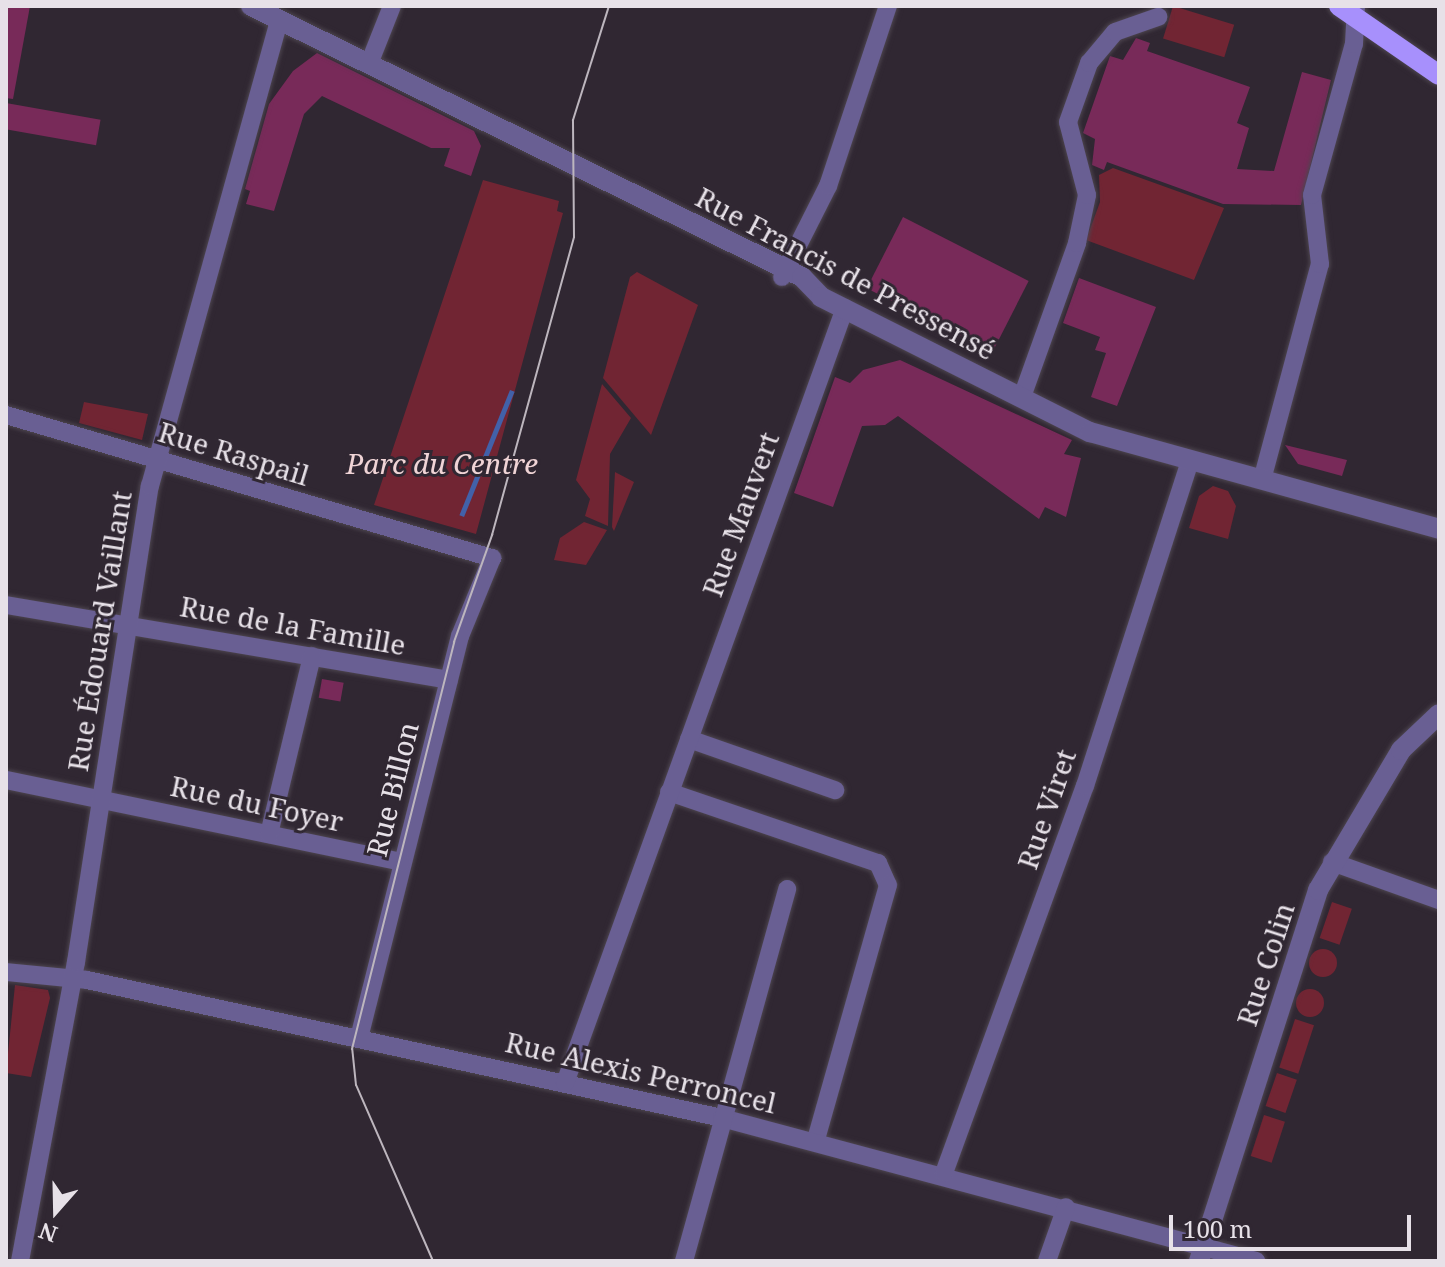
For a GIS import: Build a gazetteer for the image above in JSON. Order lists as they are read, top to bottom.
{
  "streets": {
    "street": [
      "Rue Francis de Pressensé",
      "Rue Raspail",
      "Rue Mauvert",
      "Rue de la Famille",
      "Rue Édouard Vaillant",
      "Rue Billon",
      "Rue du Foyer",
      "Rue Viret",
      "Rue Colin",
      "Rue Alexis Perroncel"
    ]
  },
  "crossings": [
    ["Rue Francis de Pressensé", "Rue Mauvert"],
    ["Rue Francis de Pressensé", "Rue Édouard Vaillant"],
    ["Rue Francis de Pressensé", "Rue Viret"],
    ["Rue Raspail", "Rue Édouard Vaillant"],
    ["Rue Raspail", "Rue Billon"],
    ["Rue Mauvert", "Rue Alexis Perroncel"],
    ["Rue de la Famille", "Rue Édouard Vaillant"],
    ["Rue de la Famille", "Rue Billon"],
    ["Rue Édouard Vaillant", "Rue du Foyer"],
    ["Rue Édouard Vaillant", "Rue Alexis Perroncel"],
    ["Rue Billon", "Rue du Foyer"],
    ["Rue Billon", "Rue Alexis Perroncel"],
    ["Rue Viret", "Rue Alexis Perroncel"],
    ["Rue Colin", "Rue Alexis Perroncel"]
  ],
  "parks": ["Parc du Centre"],
  "scale_bar": "100 m",
  "north": "bottom"
}
